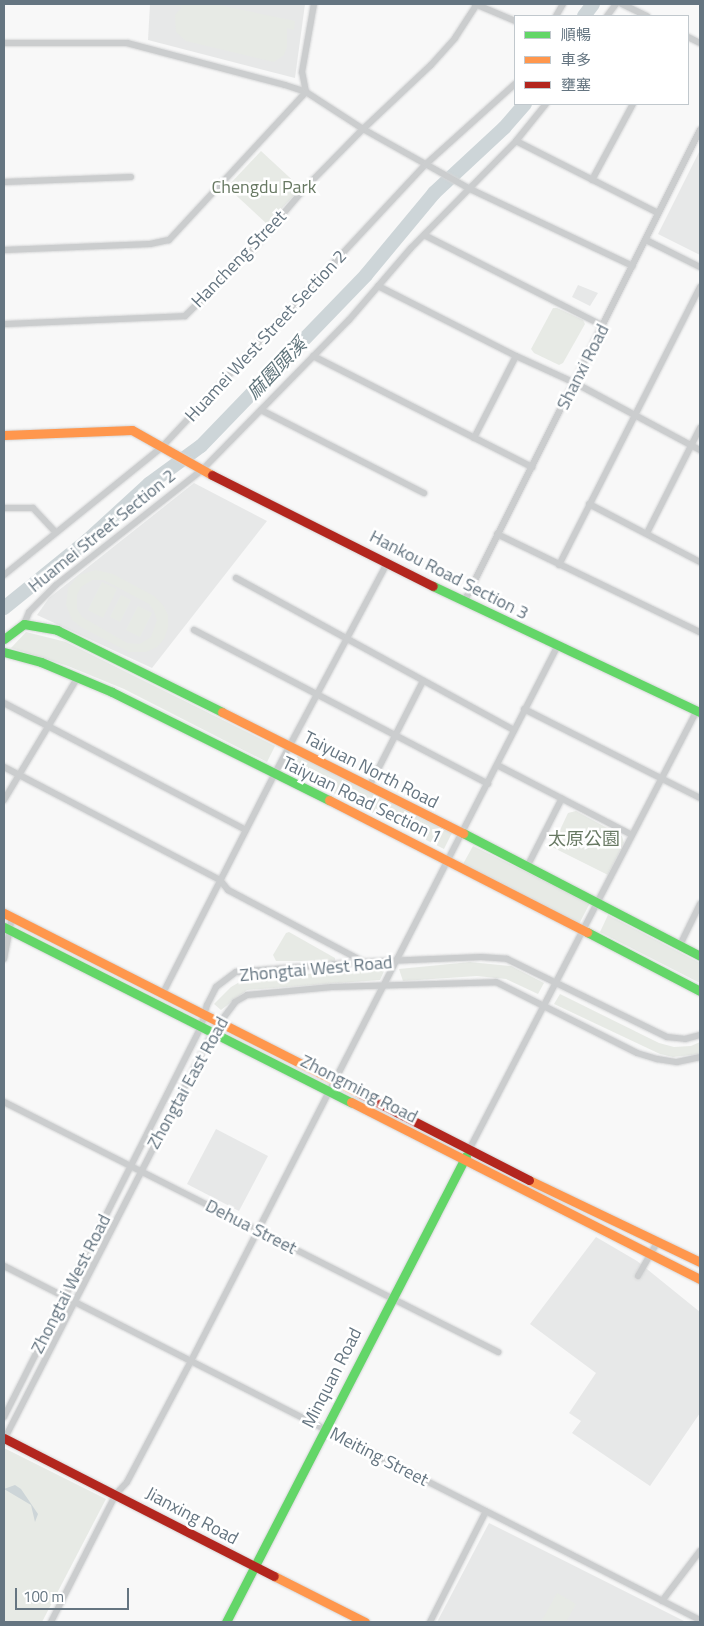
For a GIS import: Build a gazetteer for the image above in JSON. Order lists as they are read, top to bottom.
{
  "streets": {
    "street": [
      "Hancheng Street",
      "Huamei West Street Section 2",
      "Shanxi Road",
      "Huamei Street Section 2",
      "Hankou Road Section 3",
      "Taiyuan North Road",
      "Taiyuan Road Section 1",
      "Zhongtai West Road",
      "Zhongtai East Road",
      "Zhongming Road",
      "Dehua Street",
      "Minquan Road",
      "Meiting Street",
      "Jianxing Road"
    ]
  },
  "crossings": [
    ["Huamei West Street Section 2", "Hankou Road Section 3"],
    ["Shanxi Road", "Hankou Road Section 3"],
    ["Huamei Street Section 2", "Hankou Road Section 3"],
    ["Huamei Street Section 2", "Taiyuan North Road"],
    ["Zhongtai West Road", "Zhongming Road"],
    ["Zhongtai West Road", "Dehua Street"],
    ["Zhongtai West Road", "Meiting Street"],
    ["Zhongtai East Road", "Zhongming Road"],
    ["Zhongtai East Road", "Dehua Street"],
    ["Zhongtai East Road", "Meiting Street"],
    ["Zhongtai East Road", "Jianxing Road"],
    ["Zhongming Road", "Minquan Road"],
    ["Dehua Street", "Minquan Road"],
    ["Minquan Road", "Meiting Street"],
    ["Minquan Road", "Jianxing Road"]
  ],
  "water": ["麻園頭溪"],
  "parks": ["Chengdu Park", "太原公園"],
  "legend": ["順暢", "車多", "壅塞"],
  "scale_bar": "100 m"
}
